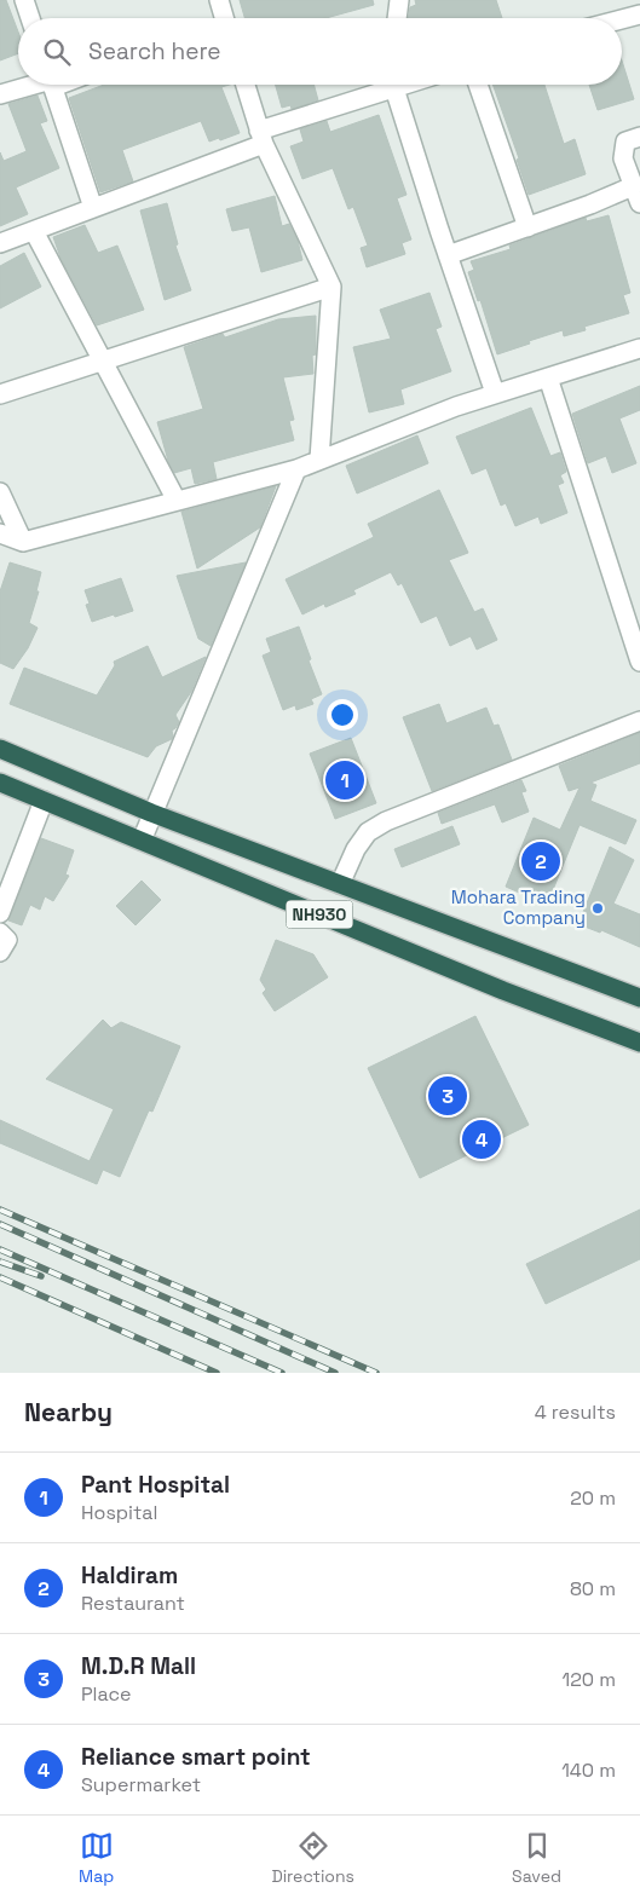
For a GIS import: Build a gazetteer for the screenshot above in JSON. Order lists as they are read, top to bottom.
{
  "streets": {
    "highway": ["NH930"]
  },
  "places": ["Mohara Trading Company"],
  "page": {
    "search": "Search here",
    "pins": [
      "1",
      "2",
      "3",
      "4"
    ],
    "heading": ["Nearby", "4 results"],
    "list": [
      {
        "mark": "1",
        "name": "Pant Hospital",
        "note": "Hospital",
        "value": "20 m"
      },
      {
        "mark": "2",
        "name": "Haldiram",
        "note": "Restaurant",
        "value": "80 m"
      },
      {
        "mark": "3",
        "name": "M.D.R Mall",
        "note": "Place",
        "value": "120 m"
      },
      {
        "mark": "4",
        "name": "Reliance smart point",
        "note": "Supermarket",
        "value": "140 m"
      }
    ],
    "nav": ["Map", "Directions", "Saved"]
  }
}
